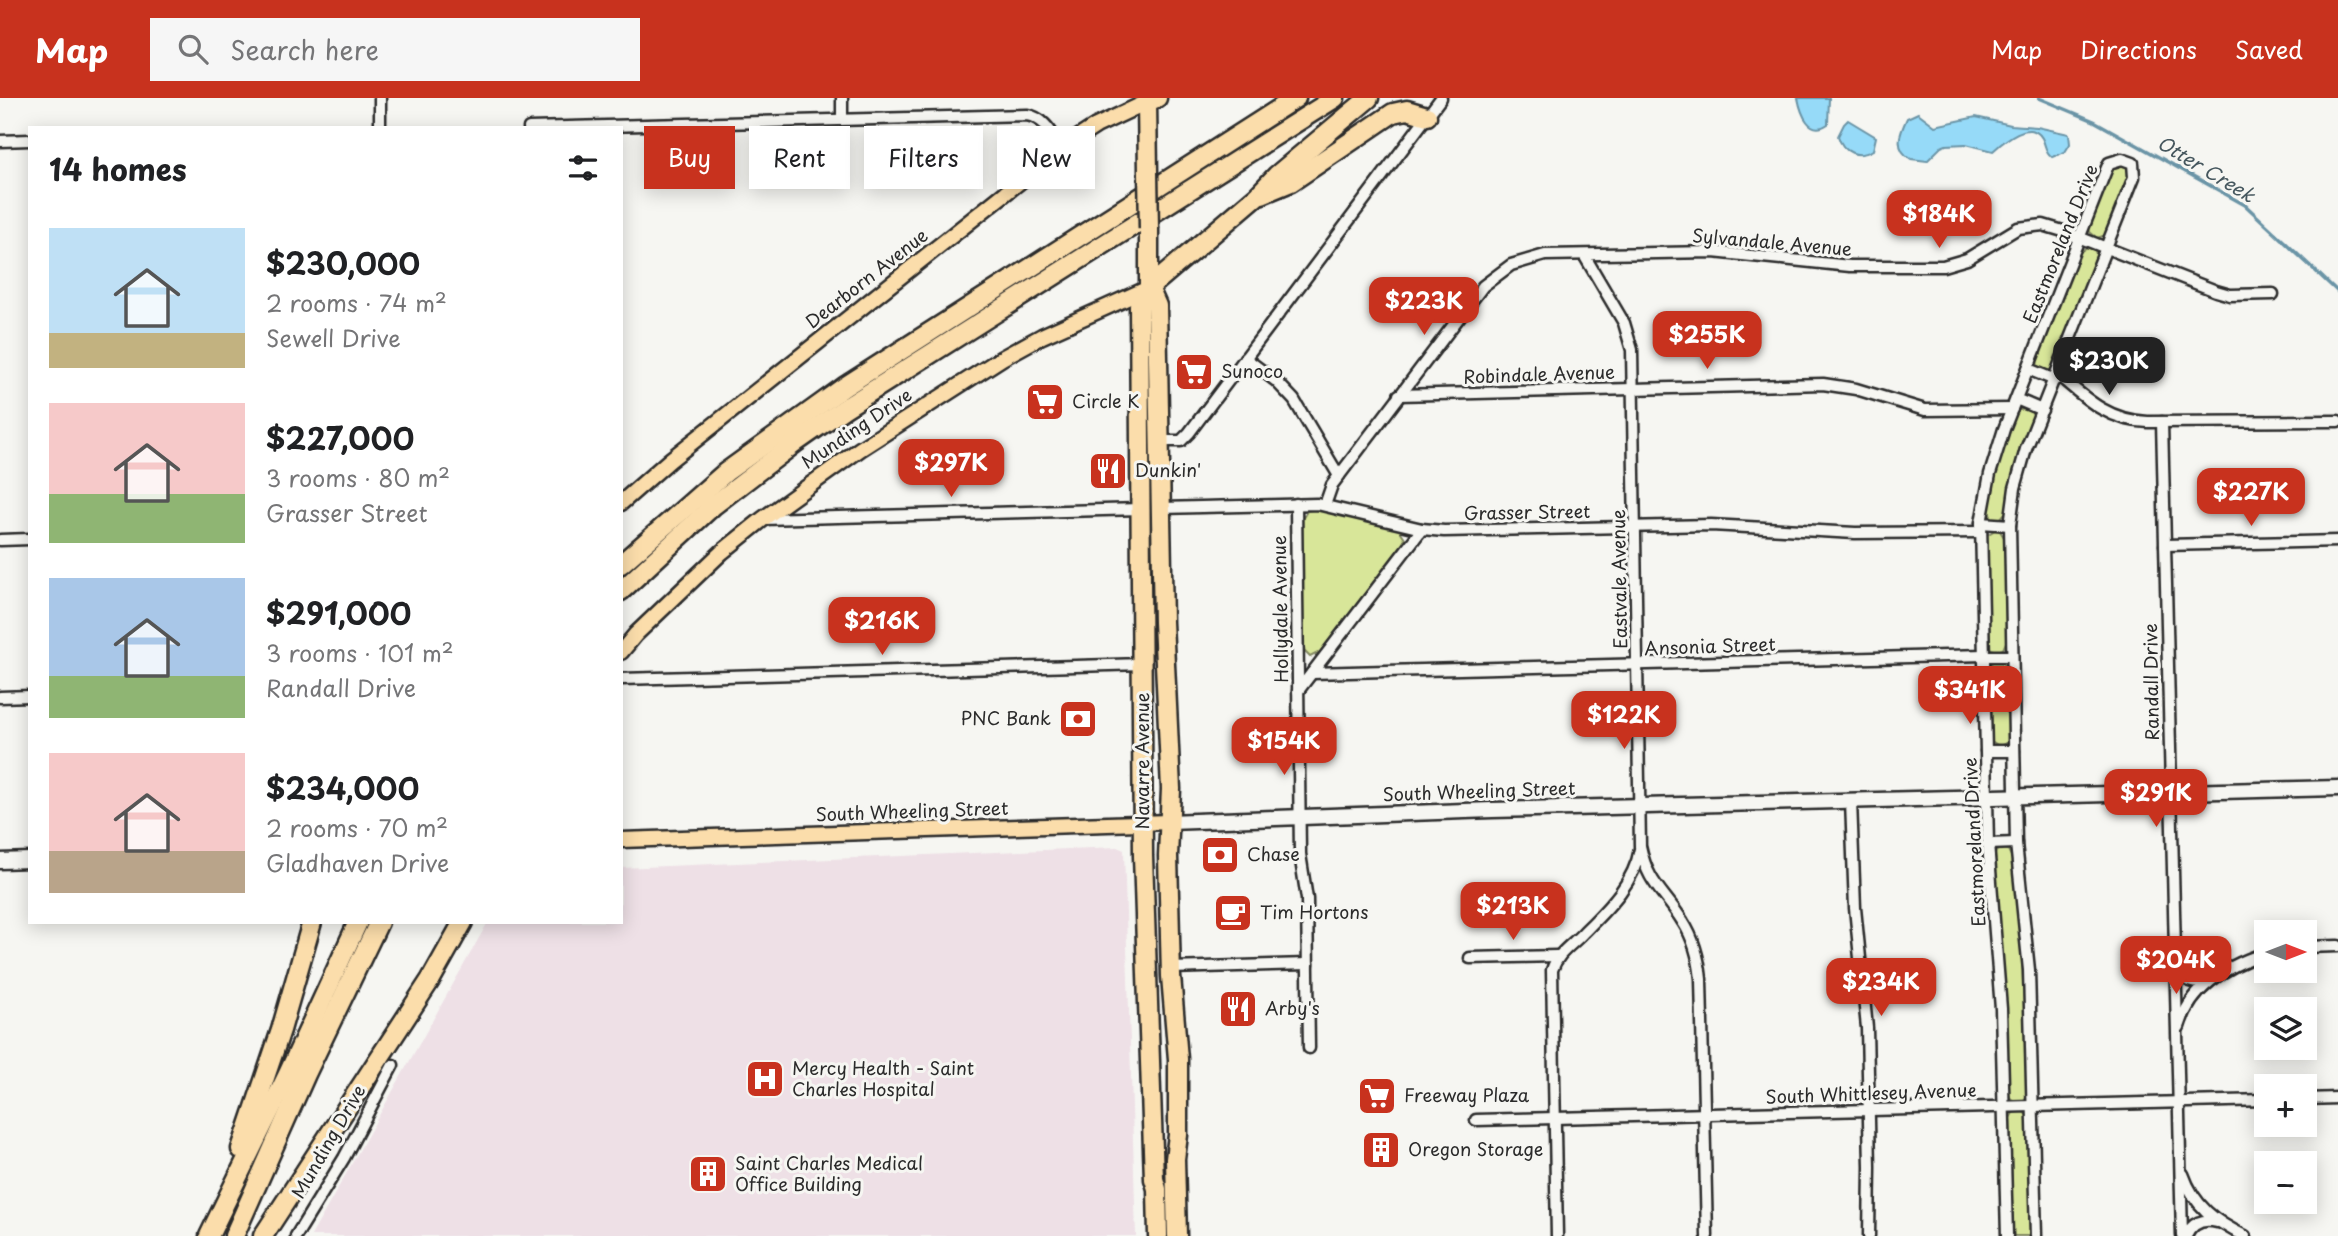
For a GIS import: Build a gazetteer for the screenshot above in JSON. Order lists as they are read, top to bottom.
{
  "streets": {
    "highway": ["Navarre Avenue"],
    "main road": ["Dearborn Avenue", "Munding Drive", "South Wheeling Street"],
    "street": [
      "Sylvandale Avenue",
      "Eastmoreland Drive",
      "Robindale Avenue",
      "Grasser Street",
      "Eastvale Avenue",
      "Hollydale Avenue",
      "Ansonia Street",
      "Randall Drive",
      "South Whittlesey Avenue"
    ]
  },
  "crossings": [
    ["Sylvandale Avenue", "Eastmoreland Drive"],
    ["Sylvandale Avenue", "Robindale Avenue"],
    ["Sylvandale Avenue", "Grasser Street"],
    ["Sylvandale Avenue", "Eastvale Avenue"],
    ["Eastmoreland Drive", "Robindale Avenue"],
    ["Eastmoreland Drive", "Grasser Street"],
    ["Eastmoreland Drive", "Ansonia Street"],
    ["Eastmoreland Drive", "South Wheeling Street"],
    ["Eastmoreland Drive", "South Whittlesey Avenue"],
    ["Dearborn Avenue", "Navarre Avenue"],
    ["Robindale Avenue", "Eastvale Avenue"],
    ["Munding Drive", "Navarre Avenue"],
    ["Grasser Street", "Eastvale Avenue"],
    ["Grasser Street", "Hollydale Avenue"],
    ["Grasser Street", "Navarre Avenue"],
    ["Eastvale Avenue", "Ansonia Street"],
    ["Eastvale Avenue", "South Wheeling Street"],
    ["Eastvale Avenue", "South Whittlesey Avenue"],
    ["Hollydale Avenue", "South Wheeling Street"],
    ["Randall Drive", "South Wheeling Street"],
    ["Randall Drive", "South Whittlesey Avenue"],
    ["Navarre Avenue", "South Wheeling Street"]
  ],
  "water": ["Otter Creek"],
  "places": {
    "supermarket": ["Sunoco", "Circle K", "Freeway Plaza"],
    "restaurant": ["Dunkin'", "Arby's"],
    "bank": ["PNC Bank", "Chase"],
    "cafe": ["Tim Hortons"],
    "hospital": ["Mercy Health - Saint Charles Hospital"],
    "building": ["Oregon Storage", "Saint Charles Medical Office Building"]
  },
  "north": "right",
  "page": {
    "header": "Map",
    "search": "Search here",
    "nav": ["Map", "Directions", "Saved"],
    "chip": [
      "Buy",
      "Rent",
      "Filters",
      "New"
    ],
    "heading": "14 homes",
    "price": [
      "$184K",
      "$223K",
      "$255K",
      "$230K",
      "$297K",
      "$227K",
      "$216K",
      "$341K",
      "$122K",
      "$154K",
      "$291K",
      "$213K",
      "$204K",
      "$234K"
    ],
    "list": [
      {
        "name": "$230,000",
        "note": "2 rooms · 74 m² · Sewell Drive"
      },
      {
        "name": "$227,000",
        "note": "3 rooms · 80 m² · Grasser Street"
      },
      {
        "name": "$291,000",
        "note": "3 rooms · 101 m² · Randall Drive"
      },
      {
        "name": "$234,000",
        "note": "2 rooms · 70 m² · Gladhaven Drive"
      }
    ],
    "map_buttons": ["+", "−"]
  }
}
